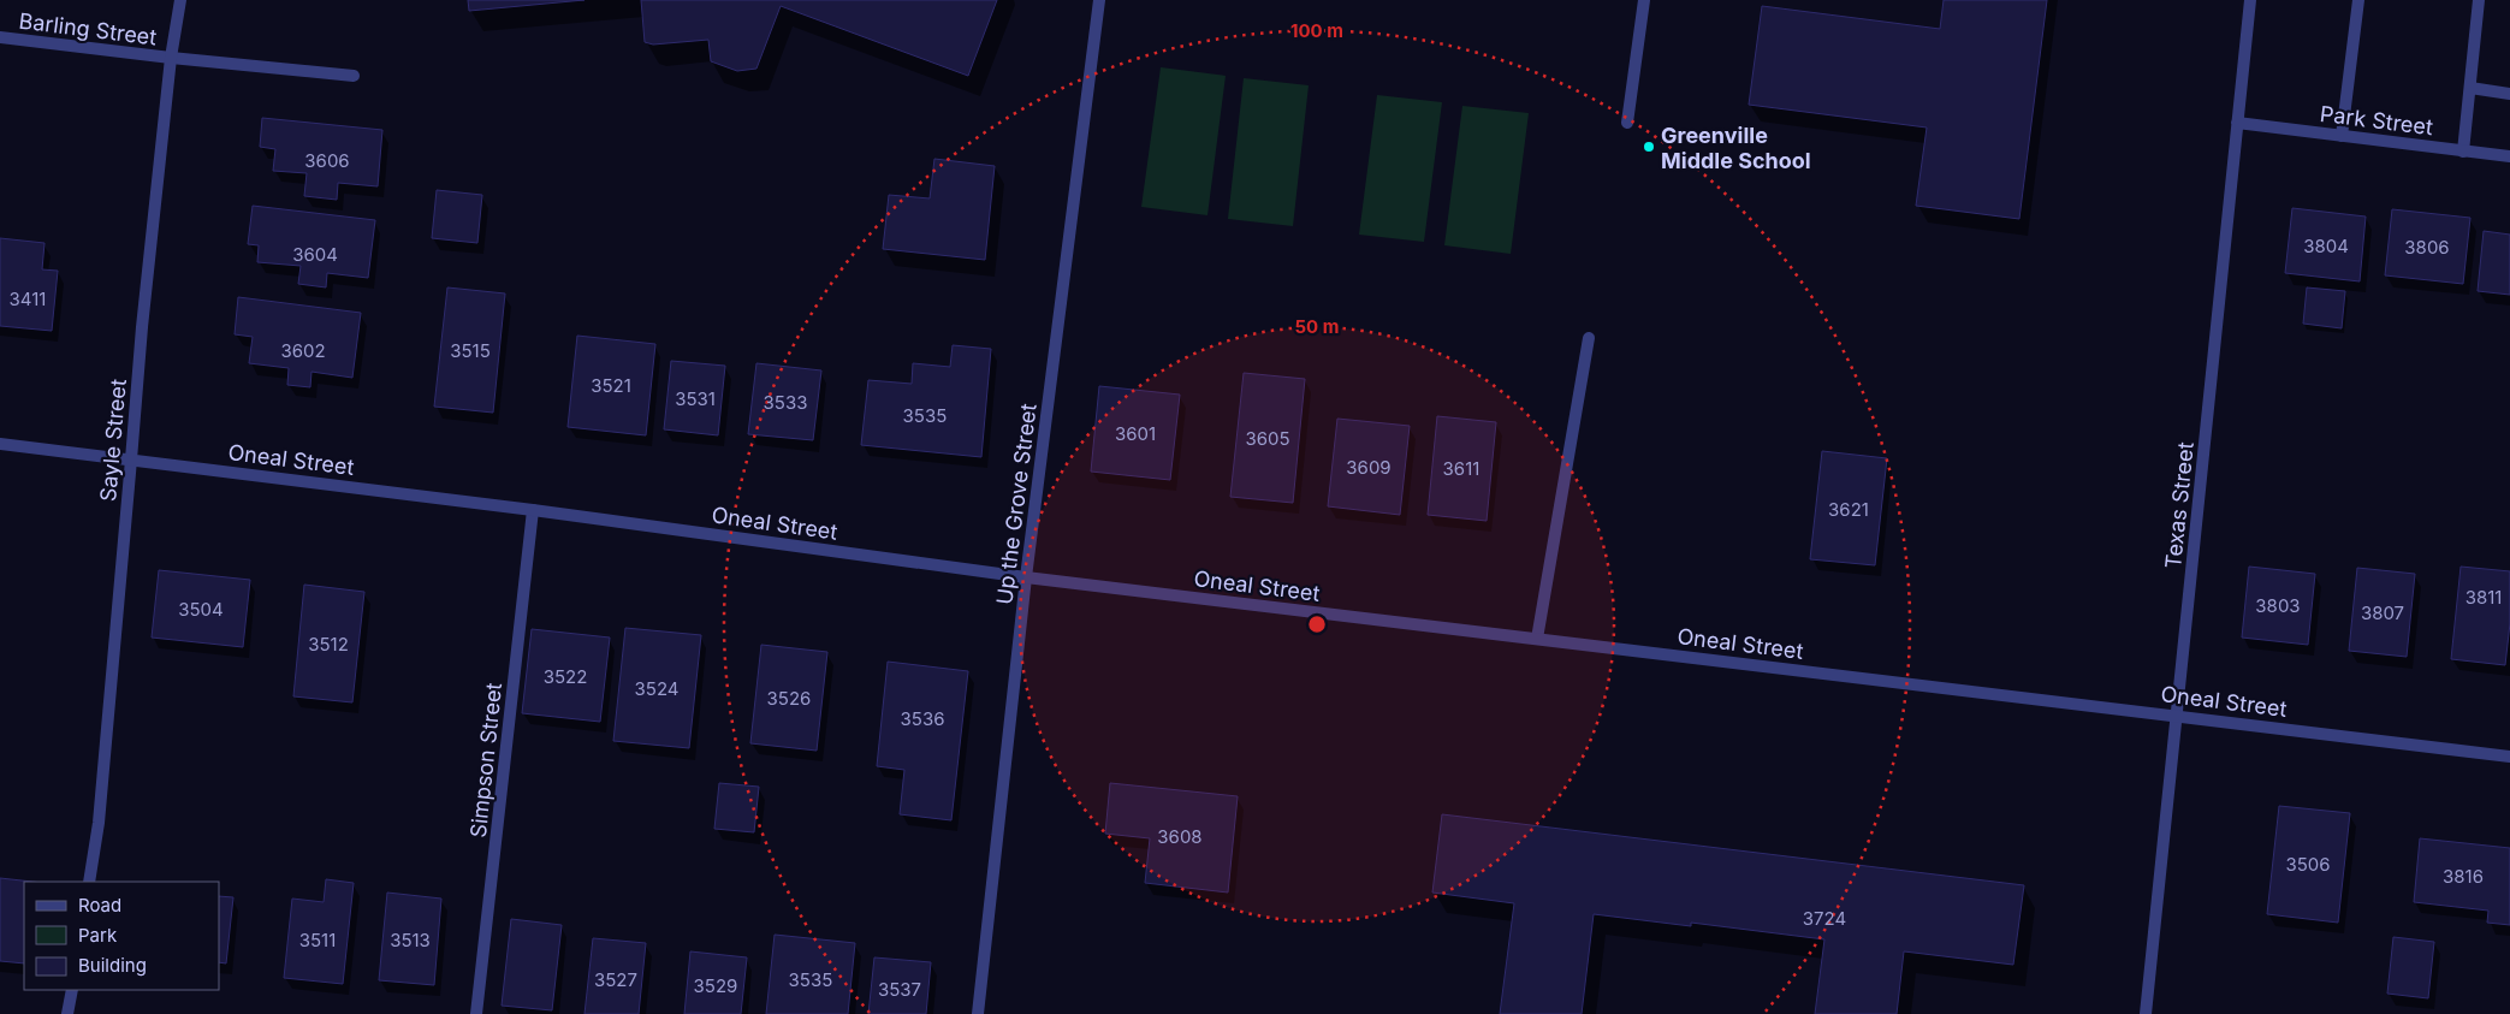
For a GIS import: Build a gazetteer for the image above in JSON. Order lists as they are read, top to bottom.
{
  "streets": {
    "street": [
      "Barling Street",
      "Park Street",
      "Sayle Street",
      "Oneal Street",
      "Up the Grove Street",
      "Texas Street",
      "Simpson Street"
    ]
  },
  "crossings": [
    ["Barling Street", "Sayle Street"],
    ["Park Street", "Texas Street"],
    ["Sayle Street", "Oneal Street"],
    ["Oneal Street", "Up the Grove Street"],
    ["Oneal Street", "Texas Street"],
    ["Oneal Street", "Simpson Street"]
  ],
  "places": ["Greenville Middle School"],
  "house_numbers": [
    "3606",
    "3804",
    "3806",
    "3604",
    "3411",
    "3602",
    "3515",
    "3521",
    "3531",
    "3533",
    "3535",
    "3601",
    "3605",
    "3609",
    "3611",
    "3621",
    "3811",
    "3803",
    "3504",
    "3807",
    "3512",
    "3522",
    "3524",
    "3526",
    "3536",
    "3608",
    "3506",
    "3816",
    "3724",
    "3511",
    "3513",
    "3527",
    "3535",
    "3529",
    "3537"
  ],
  "legend": ["Road", "Park", "Building"],
  "rings": ["100 m", "50 m"]
}
